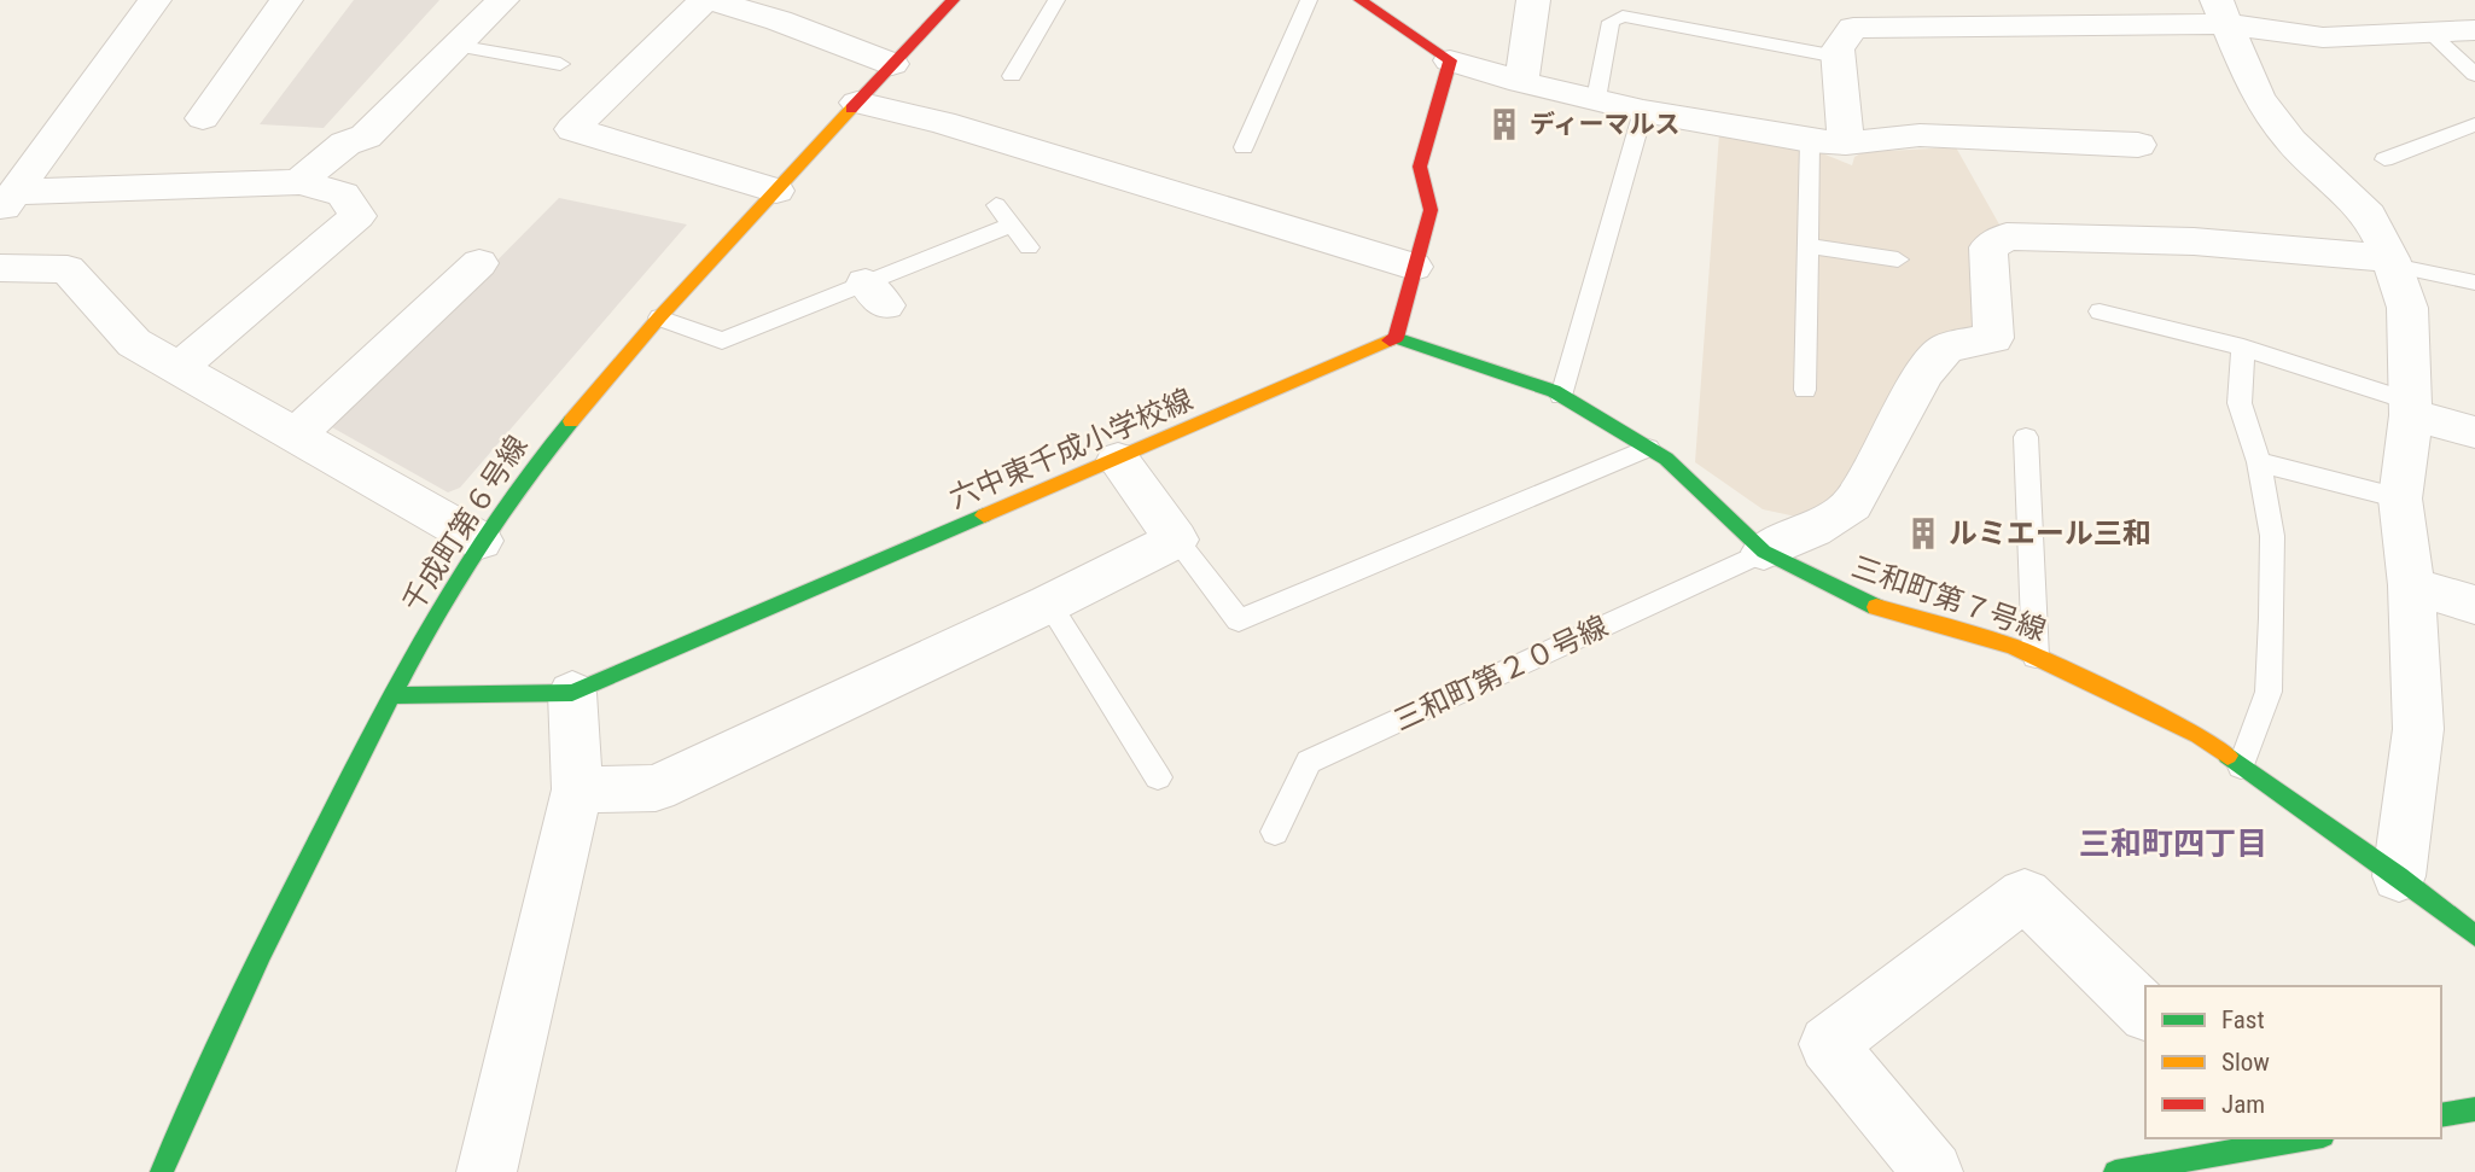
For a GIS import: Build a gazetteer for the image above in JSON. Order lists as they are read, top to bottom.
{
  "streets": {
    "street": ["六中東千成小学校線", "千成町第６号線", "三和町第７号線"],
    "lane": ["三和町第２０号線"]
  },
  "crossings": [
    ["六中東千成小学校線", "千成町第６号線"],
    ["六中東千成小学校線", "三和町第７号線"],
    ["三和町第７号線", "三和町第２０号線"]
  ],
  "districts": ["三和町四丁目"],
  "places": {
    "building": ["ディーマルス", "ルミエール三和"]
  },
  "legend": ["Fast", "Slow", "Jam"]
}
